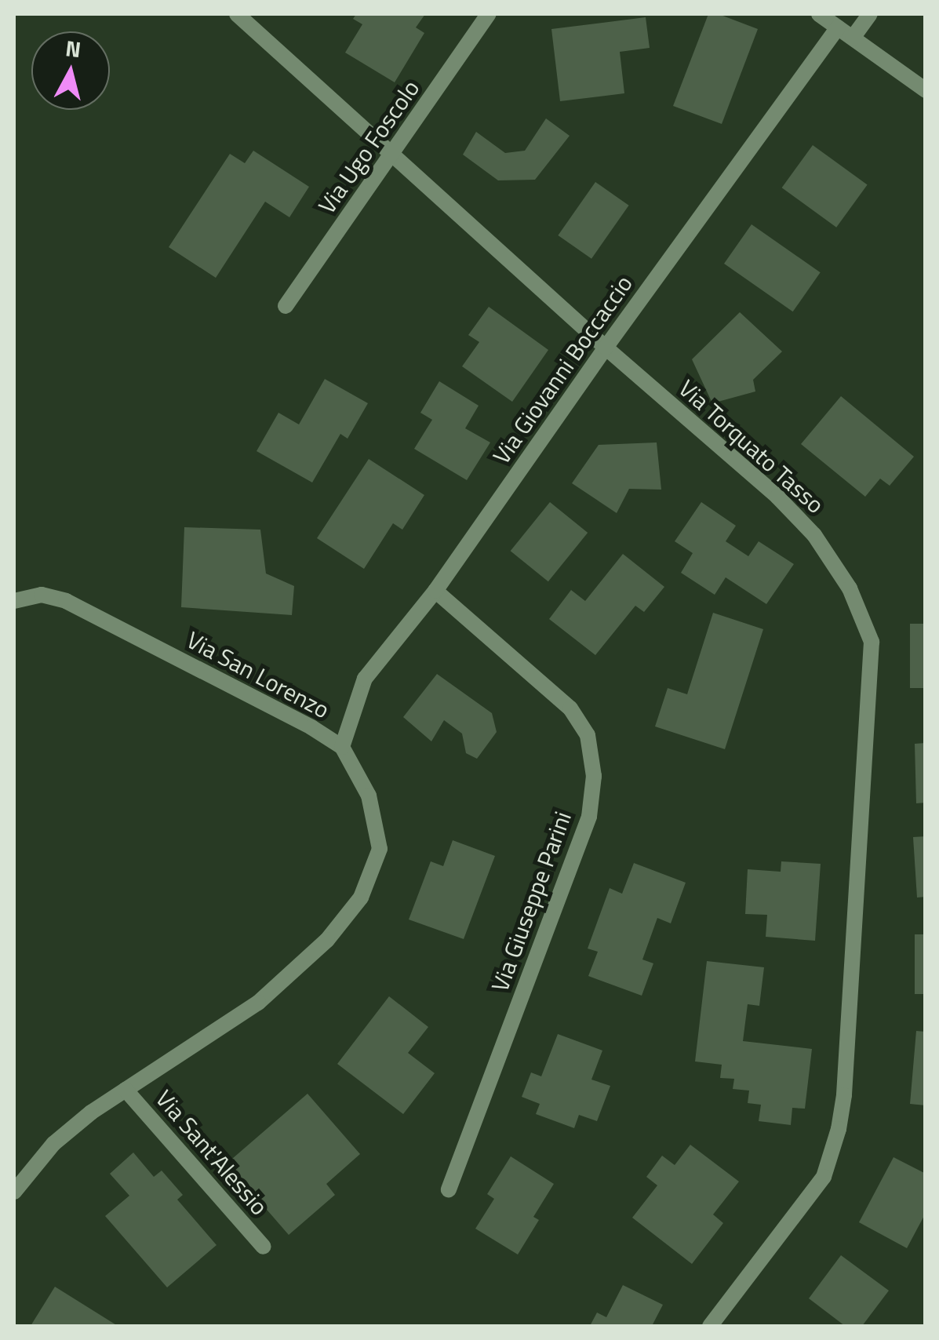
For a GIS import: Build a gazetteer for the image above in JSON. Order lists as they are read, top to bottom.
{
  "streets": {
    "street": [
      "Via Ugo Foscolo",
      "Via Giovanni Boccaccio",
      "Via Torquato Tasso",
      "Via San Lorenzo",
      "Via Giuseppe Parini",
      "Via Sant'Alessio"
    ]
  },
  "crossings": [
    ["Via Ugo Foscolo", "Via Torquato Tasso"],
    ["Via Giovanni Boccaccio", "Via Torquato Tasso"],
    ["Via Giovanni Boccaccio", "Via San Lorenzo"],
    ["Via Giovanni Boccaccio", "Via Giuseppe Parini"],
    ["Via San Lorenzo", "Via Sant'Alessio"]
  ],
  "north": "top"
}
